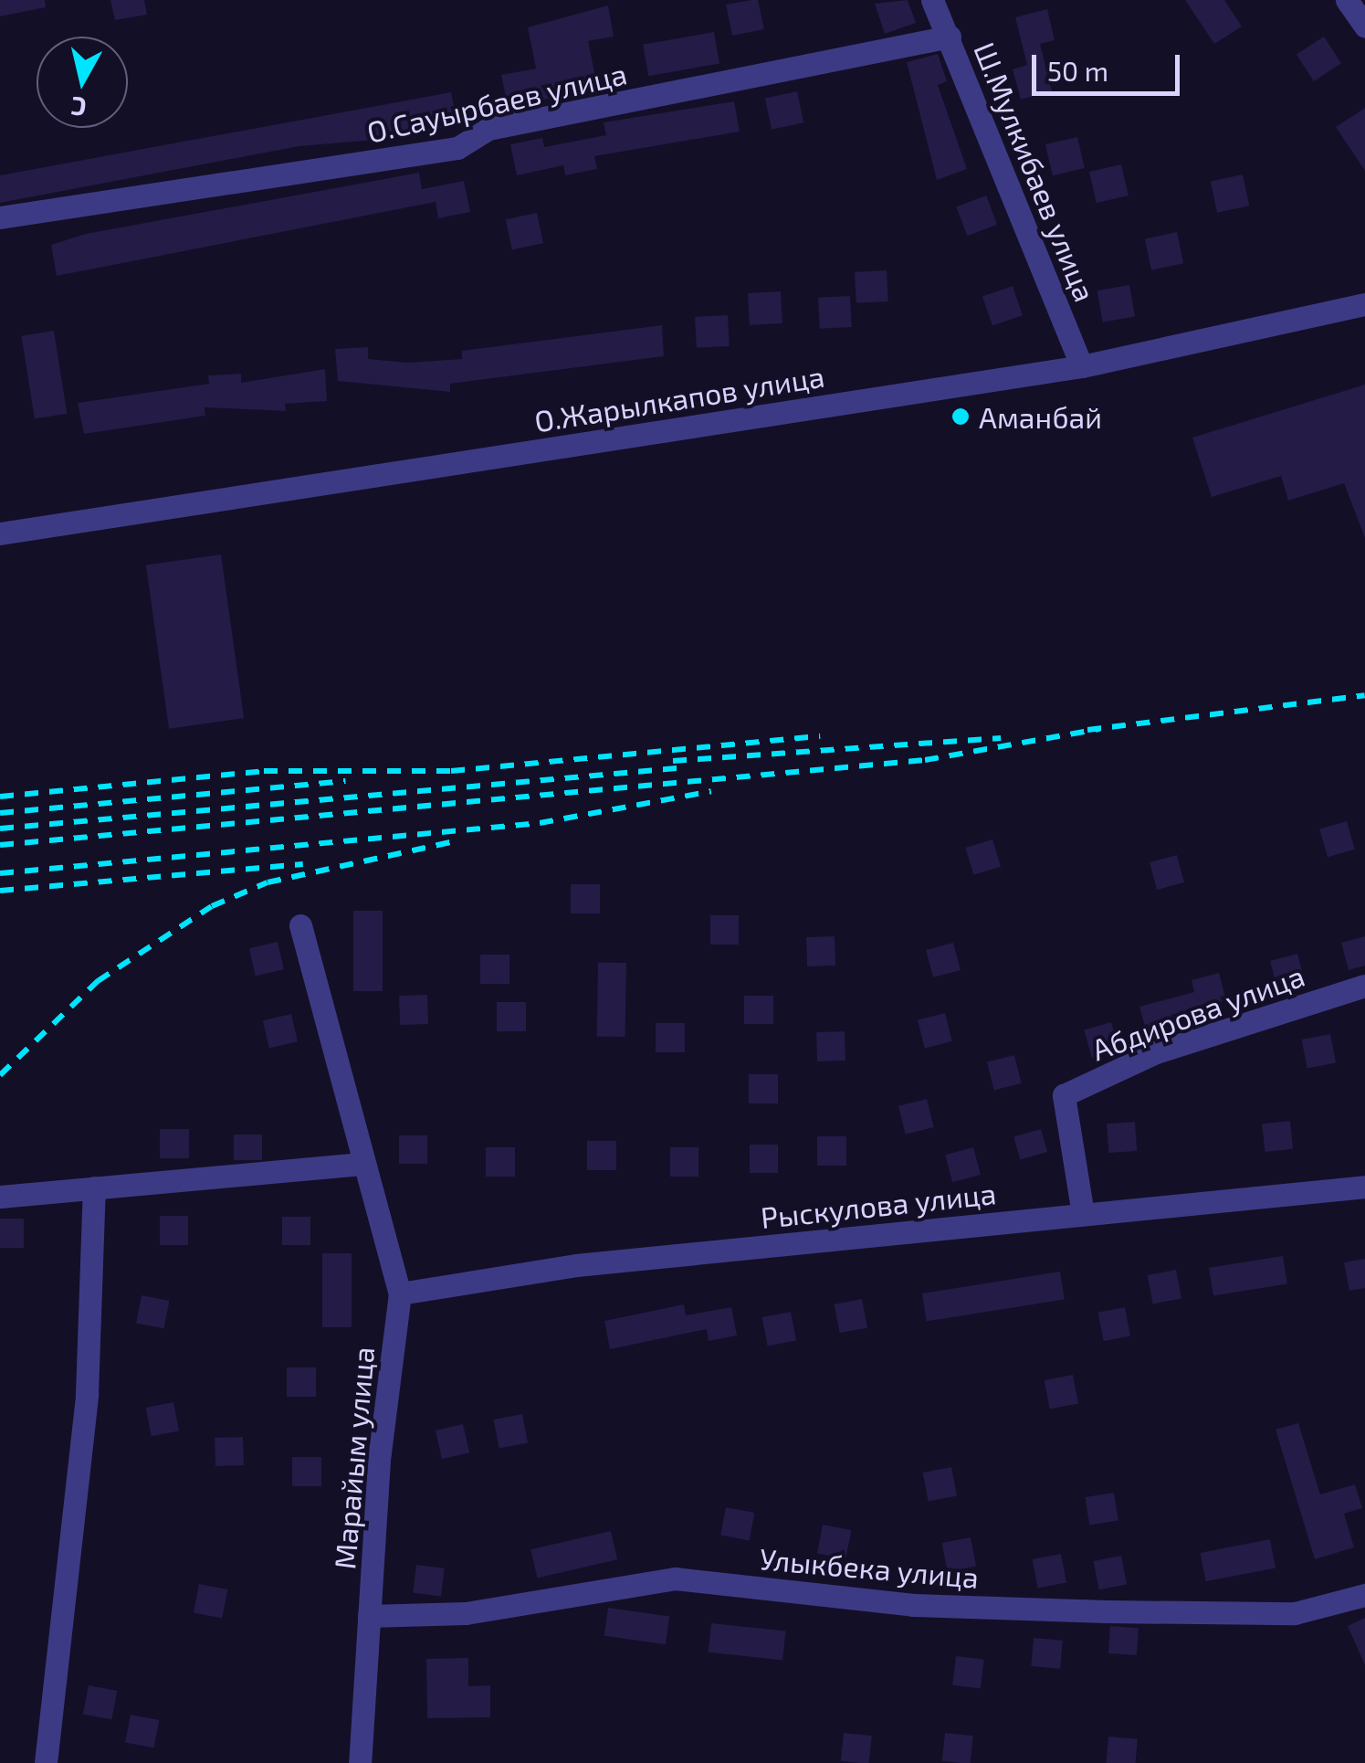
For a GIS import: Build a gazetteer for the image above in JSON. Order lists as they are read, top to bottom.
{
  "streets": {
    "street": [
      "О.Сауырбаев улица",
      "Ш.Мулкибаев улица",
      "О.Жарылкапов улица",
      "Абдирова улица",
      "Рыскулова улица",
      "Марайым улица",
      "Улыкбека улица"
    ]
  },
  "crossings": [
    ["О.Сауырбаев улица", "Ш.Мулкибаев улица"],
    ["Ш.Мулкибаев улица", "О.Жарылкапов улица"],
    ["Абдирова улица", "Рыскулова улица"],
    ["Рыскулова улица", "Марайым улица"],
    ["Марайым улица", "Улыкбека улица"]
  ],
  "places": ["Аманбай"],
  "scale_bar": "50 m",
  "north": "bottom"
}
